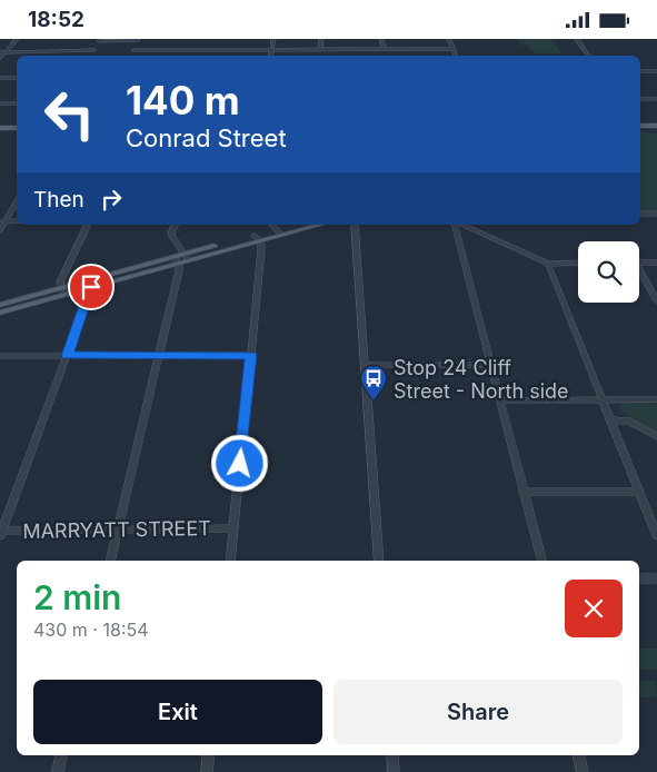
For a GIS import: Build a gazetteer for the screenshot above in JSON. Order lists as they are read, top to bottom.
{
  "streets": {
    "street": ["MARRYATT STREET"]
  },
  "places": {
    "bus stop": ["Stop 24 Cliff Street - North side"]
  },
  "page": {
    "status": "18:52",
    "turn": ["140 m", "Conrad Street"],
    "then": "Then",
    "heading": ["2 min", "430 m · 18:54"],
    "buttons": ["Exit", "Share"]
  }
}
